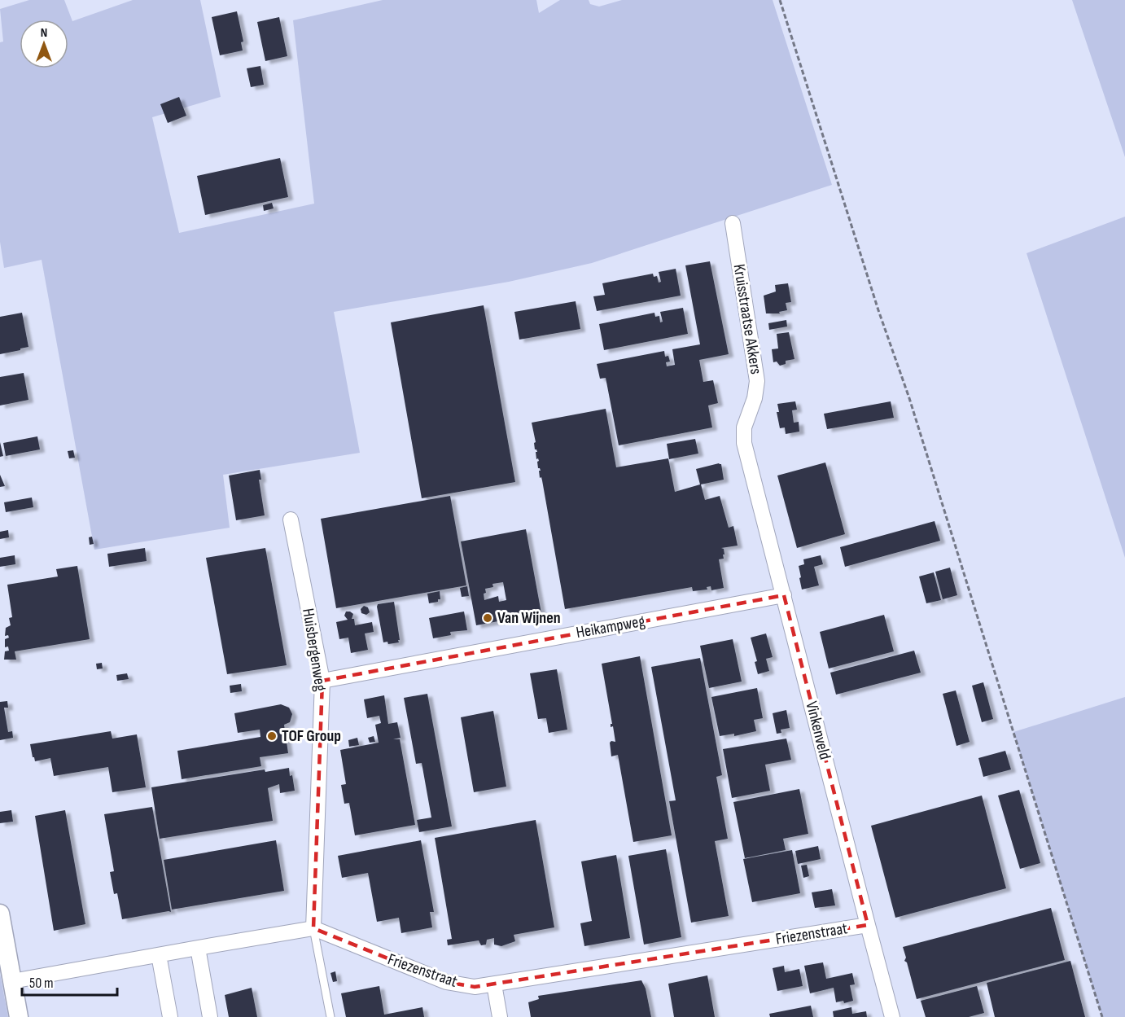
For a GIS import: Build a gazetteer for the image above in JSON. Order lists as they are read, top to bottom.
{
  "streets": {
    "street": [
      "Kruisstraatse Akkers",
      "Heikampweg",
      "Huisbergenweg",
      "Vinkenveld",
      "Friezenstraat"
    ]
  },
  "crossings": [
    ["Kruisstraatse Akkers", "Vinkenveld"],
    ["Heikampweg", "Huisbergenweg"],
    ["Heikampweg", "Vinkenveld"],
    ["Huisbergenweg", "Friezenstraat"],
    ["Vinkenveld", "Friezenstraat"]
  ],
  "places": ["Van Wijnen", "TOF Group"],
  "scale_bar": "50 m",
  "north": "top"
}
